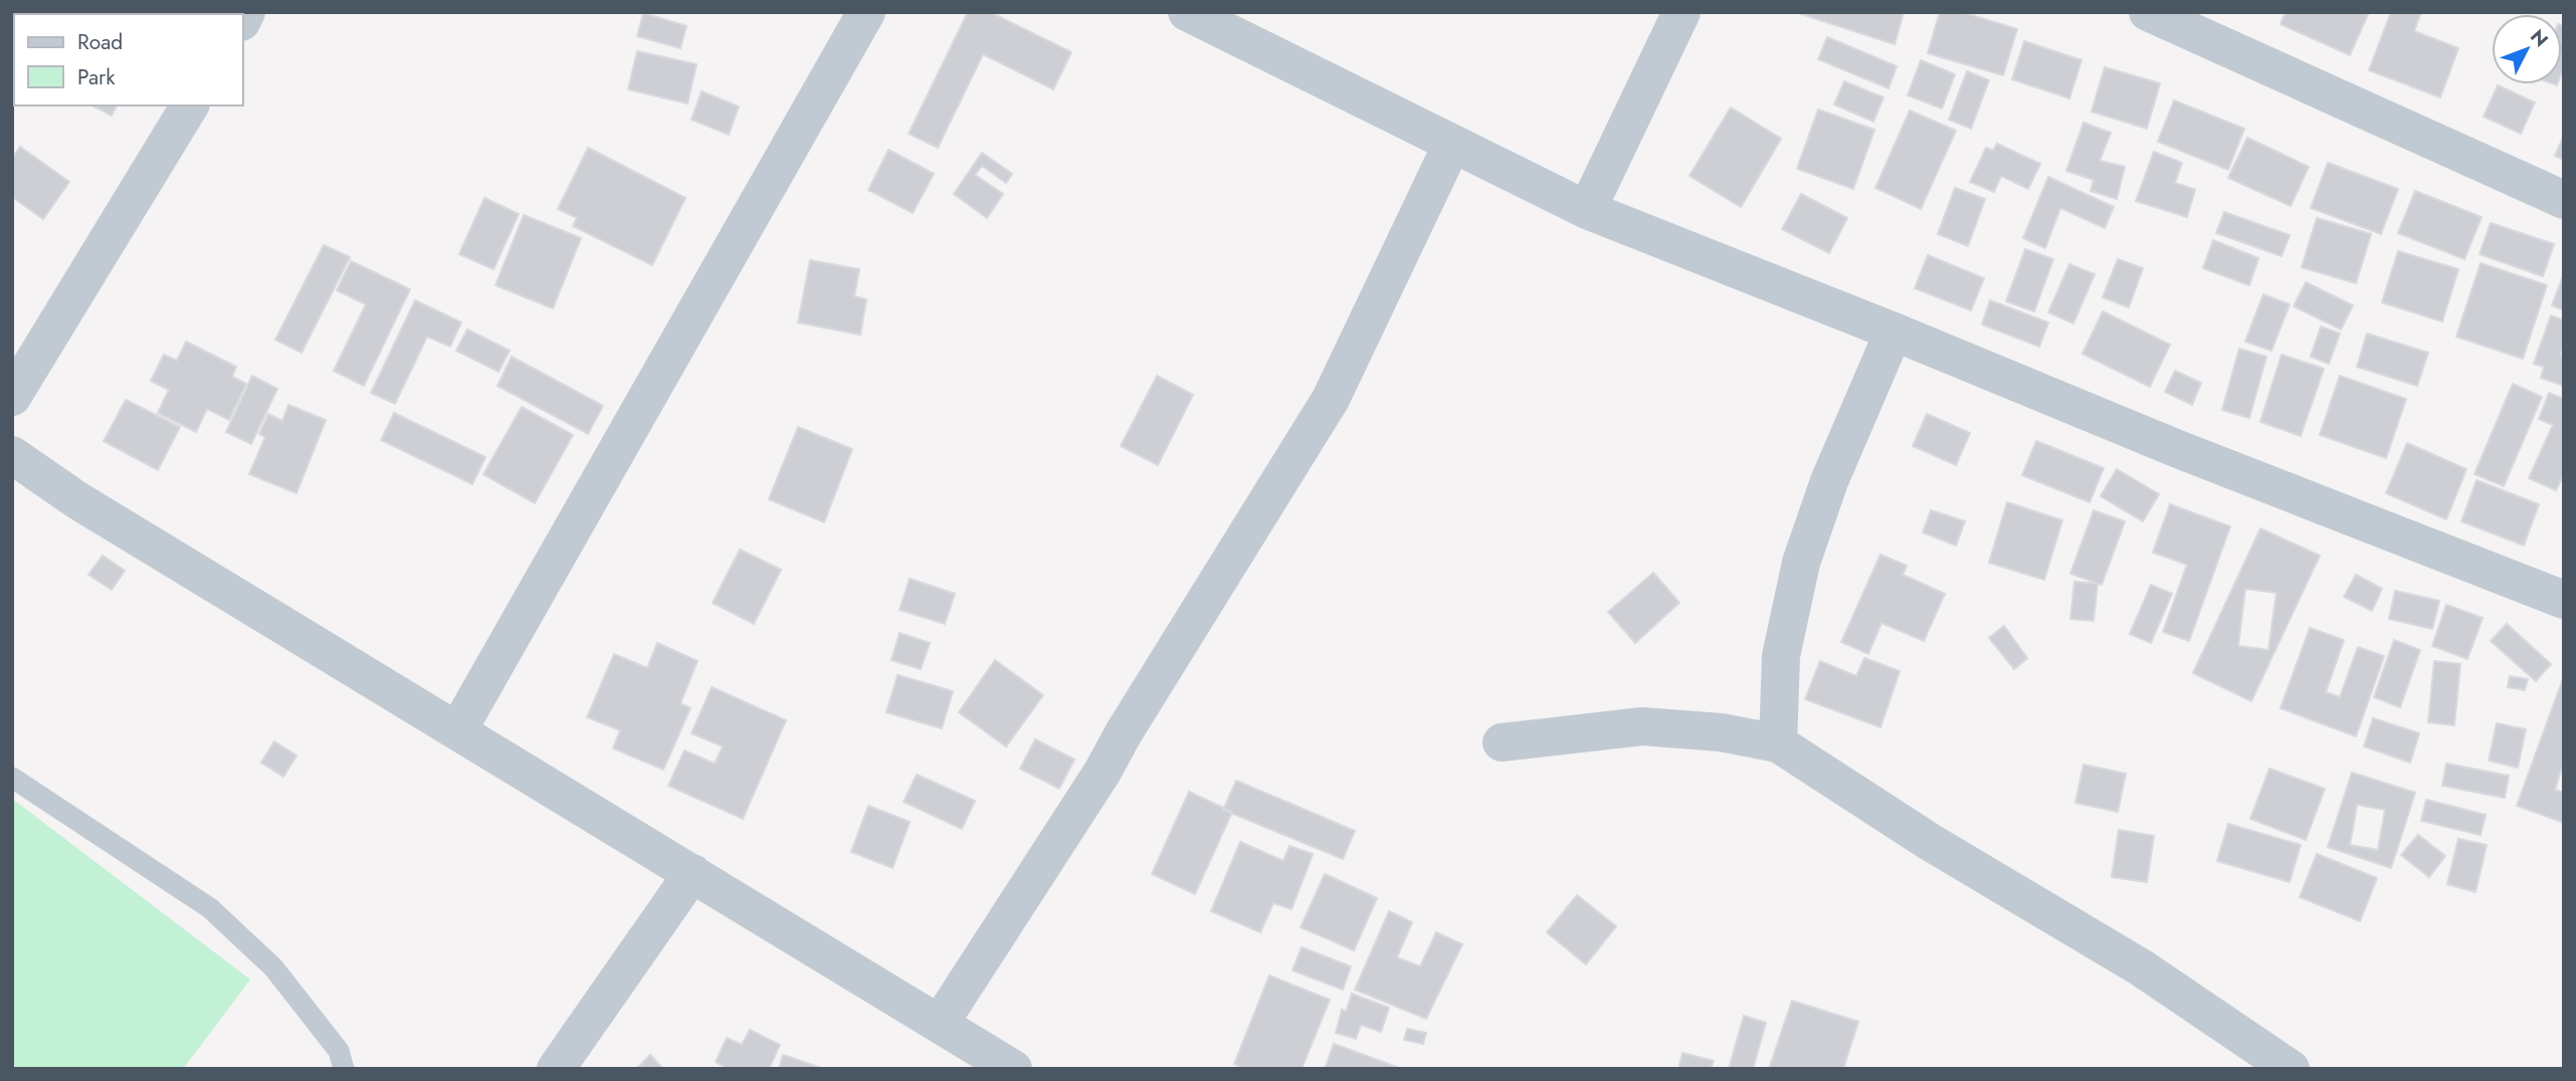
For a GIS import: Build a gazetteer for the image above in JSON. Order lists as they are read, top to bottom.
{
  "legend": ["Road", "Park"],
  "north": "top right"
}
